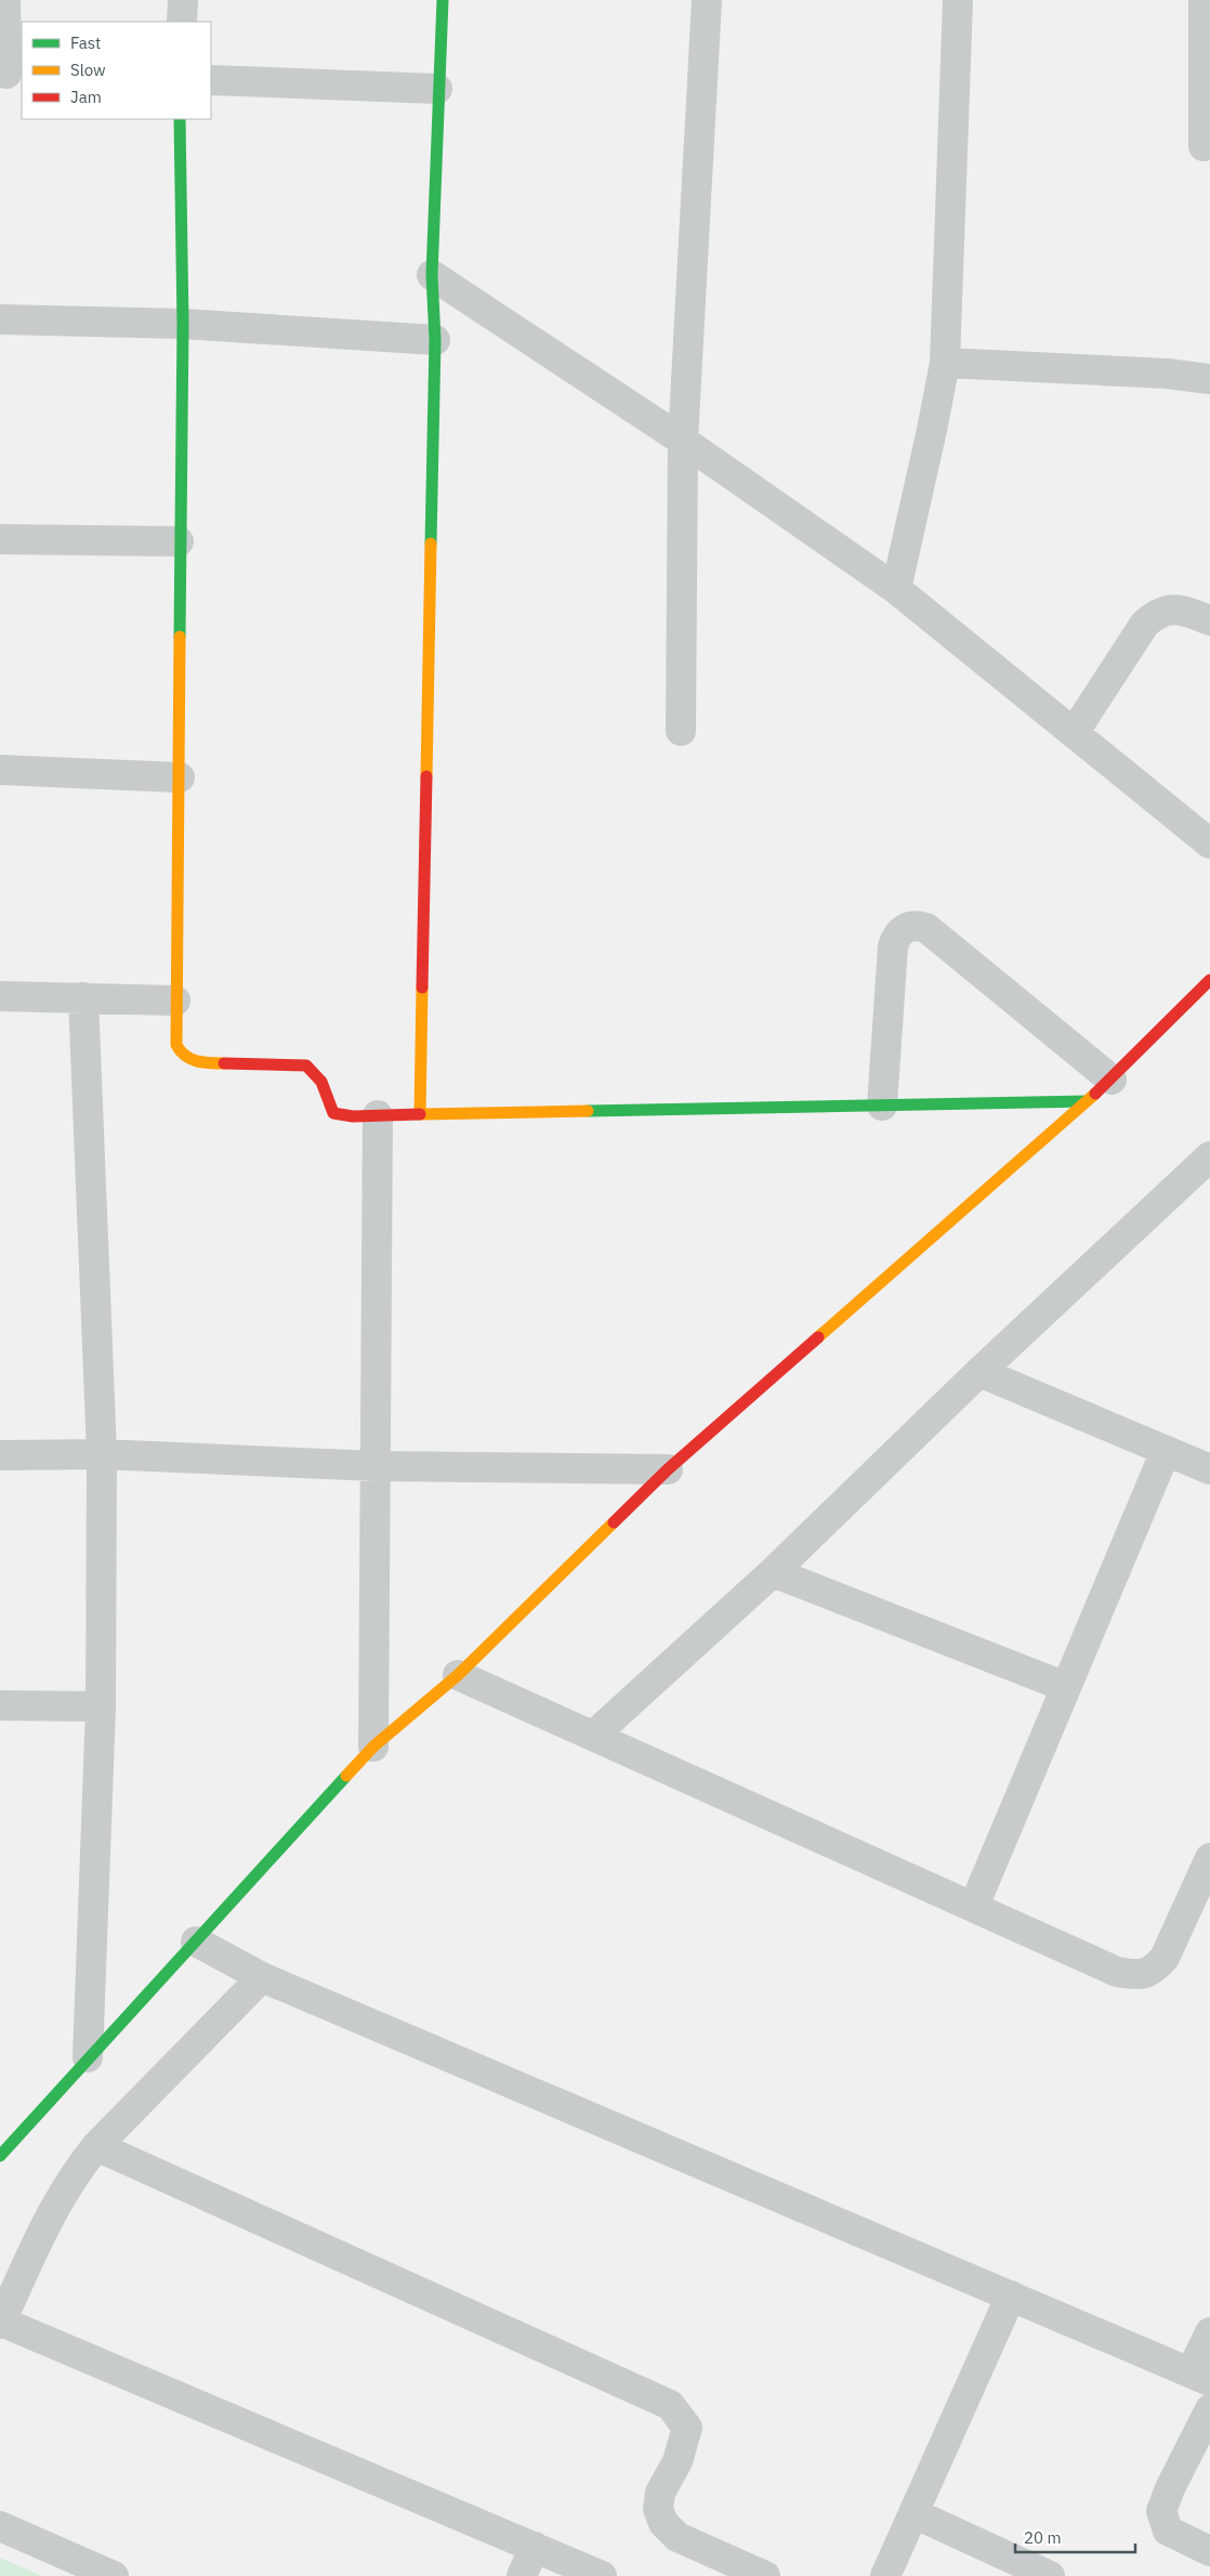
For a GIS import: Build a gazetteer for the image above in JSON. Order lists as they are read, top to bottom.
{
  "legend": ["Fast", "Slow", "Jam"],
  "scale_bar": "20 m"
}
